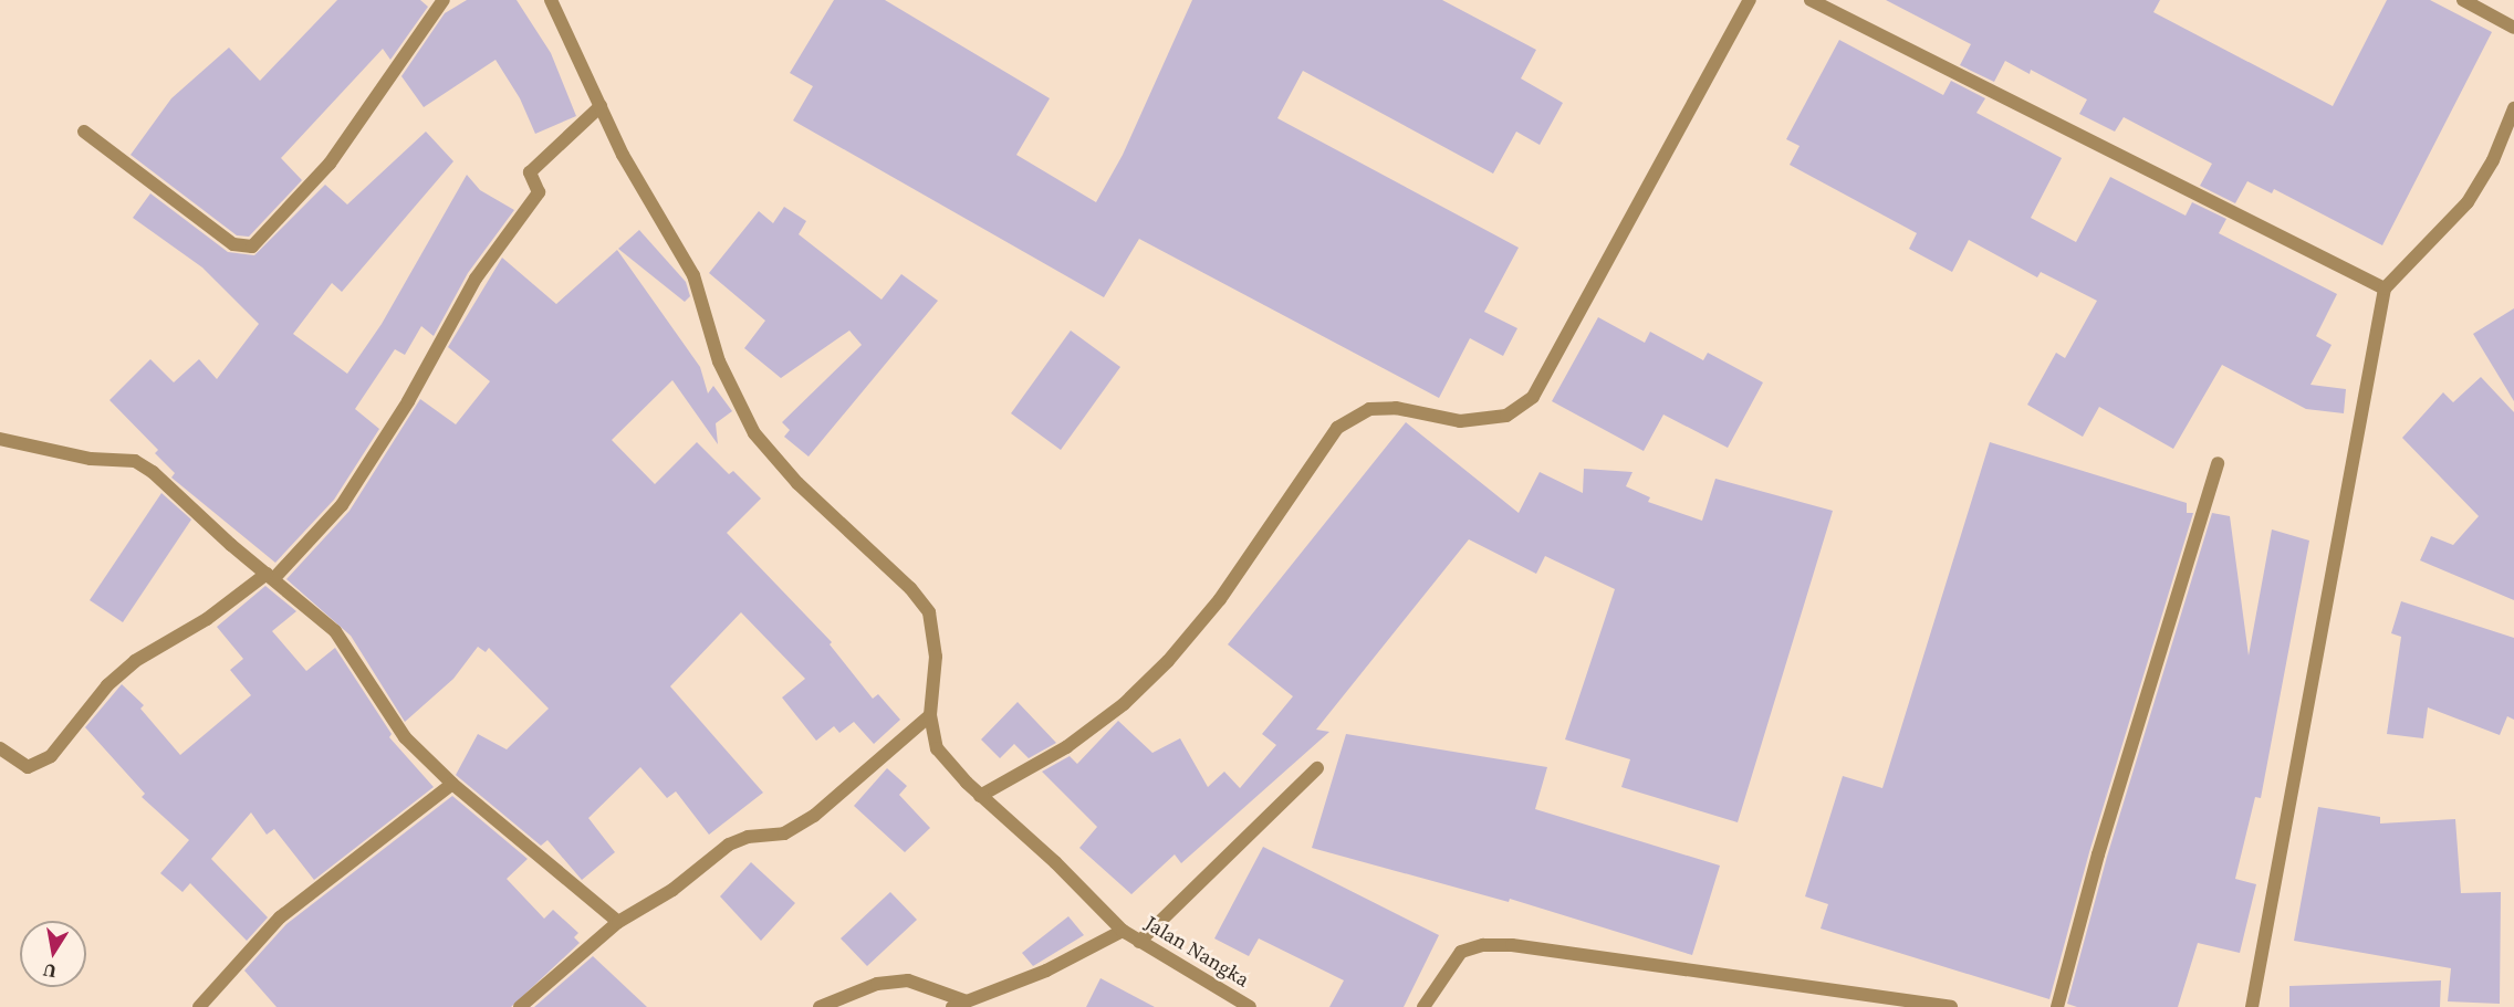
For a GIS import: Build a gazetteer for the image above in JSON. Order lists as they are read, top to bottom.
{
  "streets": {
    "street": ["Jalan Nangka"]
  },
  "north": "bottom"
}
